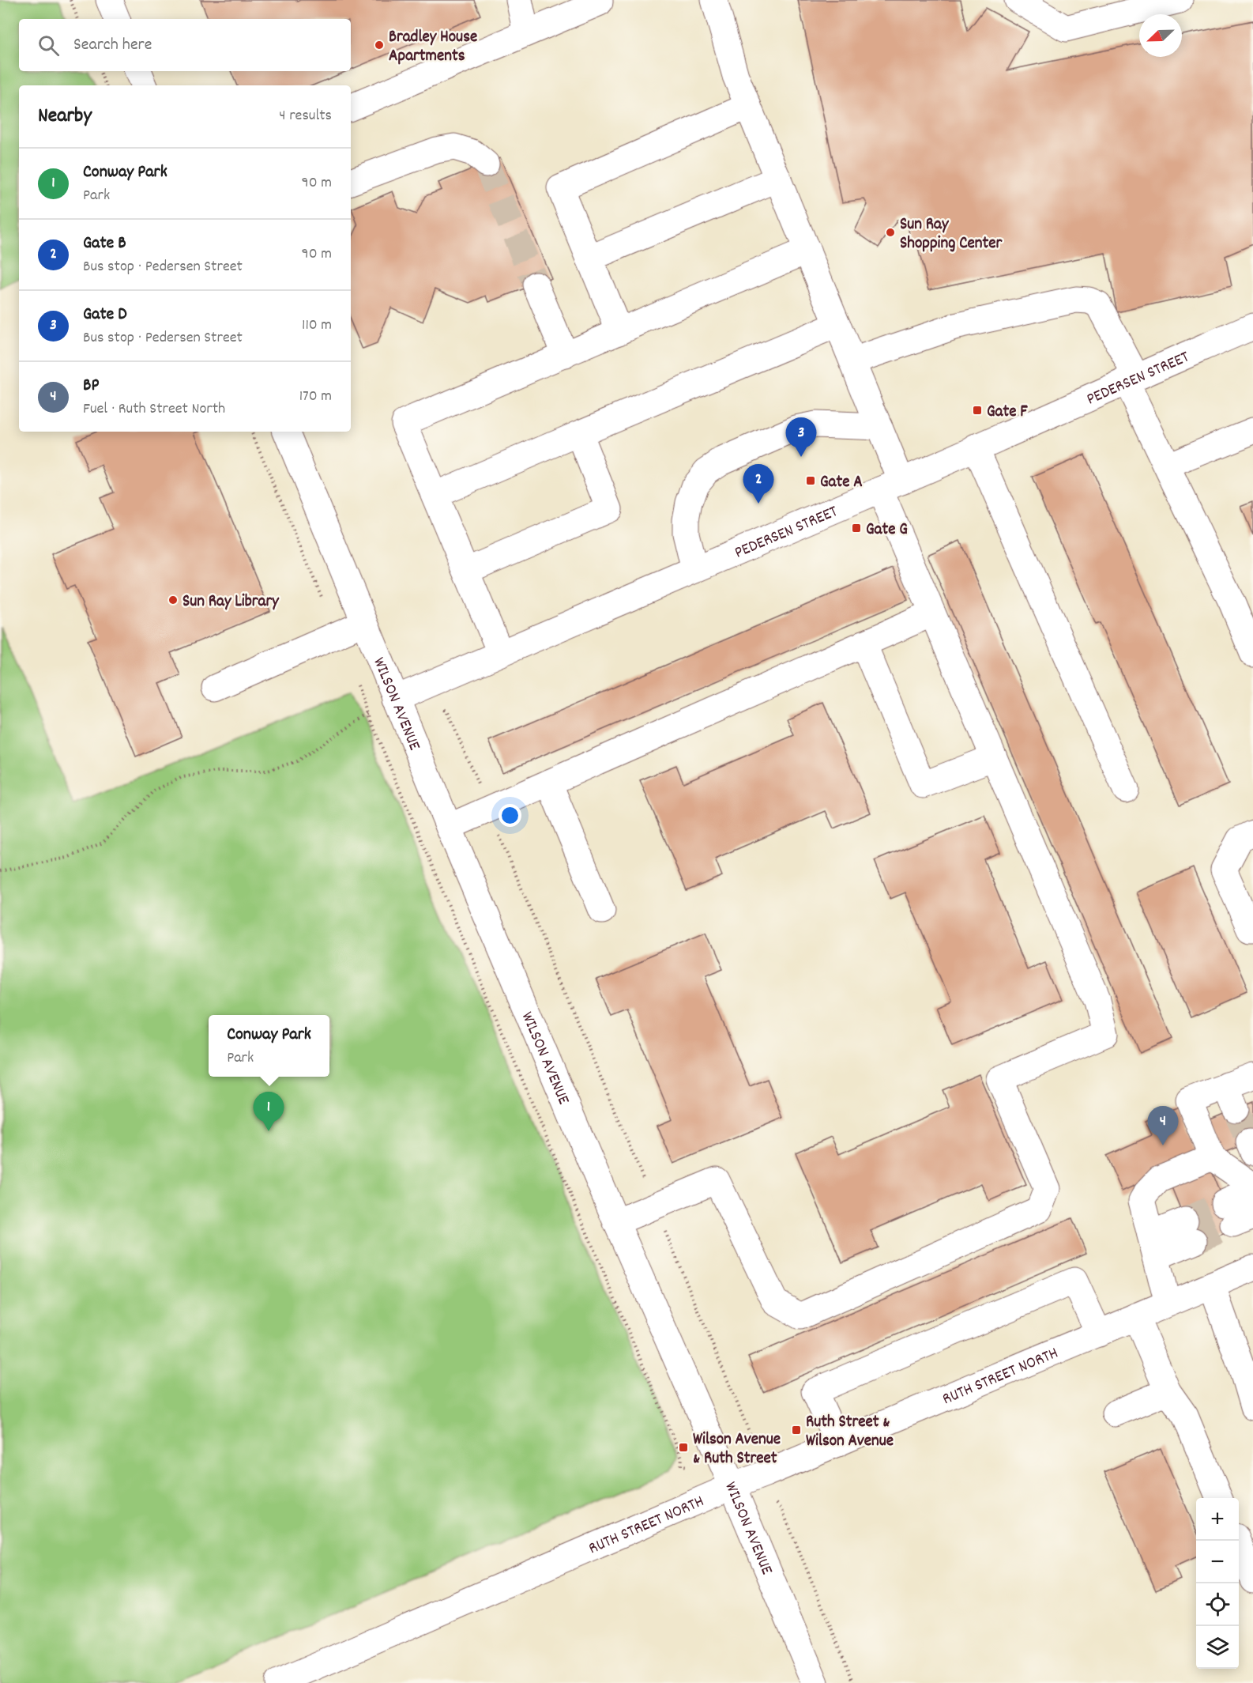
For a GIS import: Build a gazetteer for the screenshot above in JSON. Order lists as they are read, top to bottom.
{
  "streets": {
    "street": ["PEDERSEN STREET", "WILSON AVENUE", "RUTH STREET NORTH"]
  },
  "crossings": [
    ["PEDERSEN STREET", "WILSON AVENUE"],
    ["WILSON AVENUE", "RUTH STREET NORTH"]
  ],
  "places": {
    "other": ["Bradley House Apartments", "Sun Ray Shopping Center", "Sun Ray Library"],
    "transit": [
      "Gate F",
      "Gate A",
      "Gate G",
      "Ruth Street & Wilson Avenue",
      "Wilson Avenue & Ruth Street"
    ]
  },
  "north": "bottom left",
  "page": {
    "search": "Search here",
    "heading": ["Nearby", "4 results"],
    "list": [
      {
        "mark": "1",
        "name": "Conway Park",
        "note": "Park",
        "value": "90 m"
      },
      {
        "mark": "2",
        "name": "Gate B",
        "note": "Bus stop · Pedersen Street",
        "value": "90 m"
      },
      {
        "mark": "3",
        "name": "Gate D",
        "note": "Bus stop · Pedersen Street",
        "value": "110 m"
      },
      {
        "mark": "4",
        "name": "BP",
        "note": "Fuel · Ruth Street North",
        "value": "170 m"
      }
    ],
    "pins": [
      "3",
      "2",
      "1",
      "4"
    ],
    "popup": ["Conway Park", "Park"],
    "map_buttons": ["+", "−"]
  }
}
